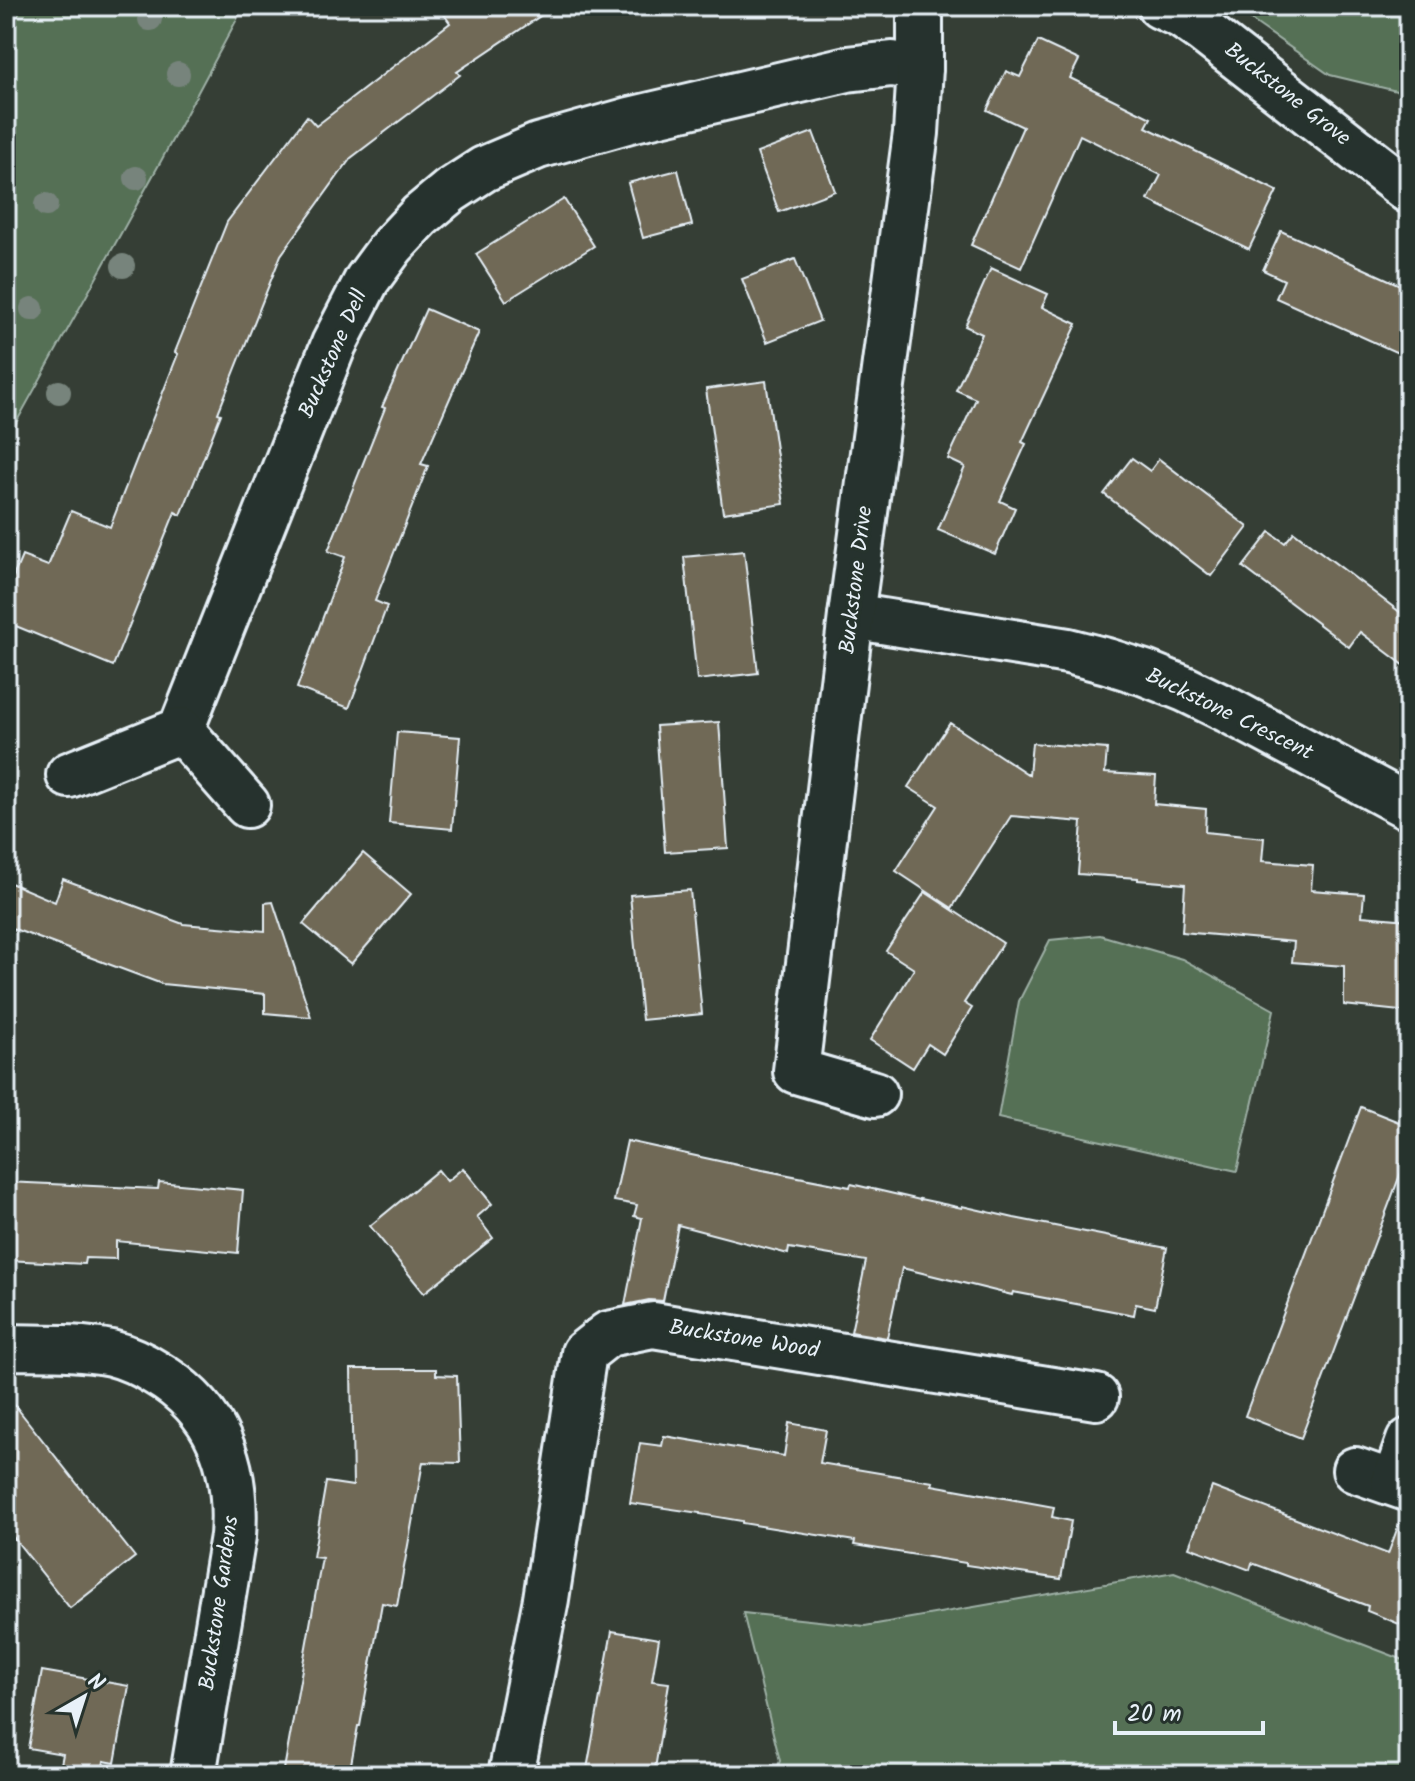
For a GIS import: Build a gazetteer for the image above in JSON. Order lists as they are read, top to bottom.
{
  "streets": {
    "street": [
      "Buckstone Grove",
      "Buckstone Dell",
      "Buckstone Drive",
      "Buckstone Crescent",
      "Buckstone Wood",
      "Buckstone Gardens"
    ]
  },
  "crossings": [
    ["Buckstone Dell", "Buckstone Drive"],
    ["Buckstone Drive", "Buckstone Crescent"]
  ],
  "scale_bar": "20 m",
  "north": "top right"
}
